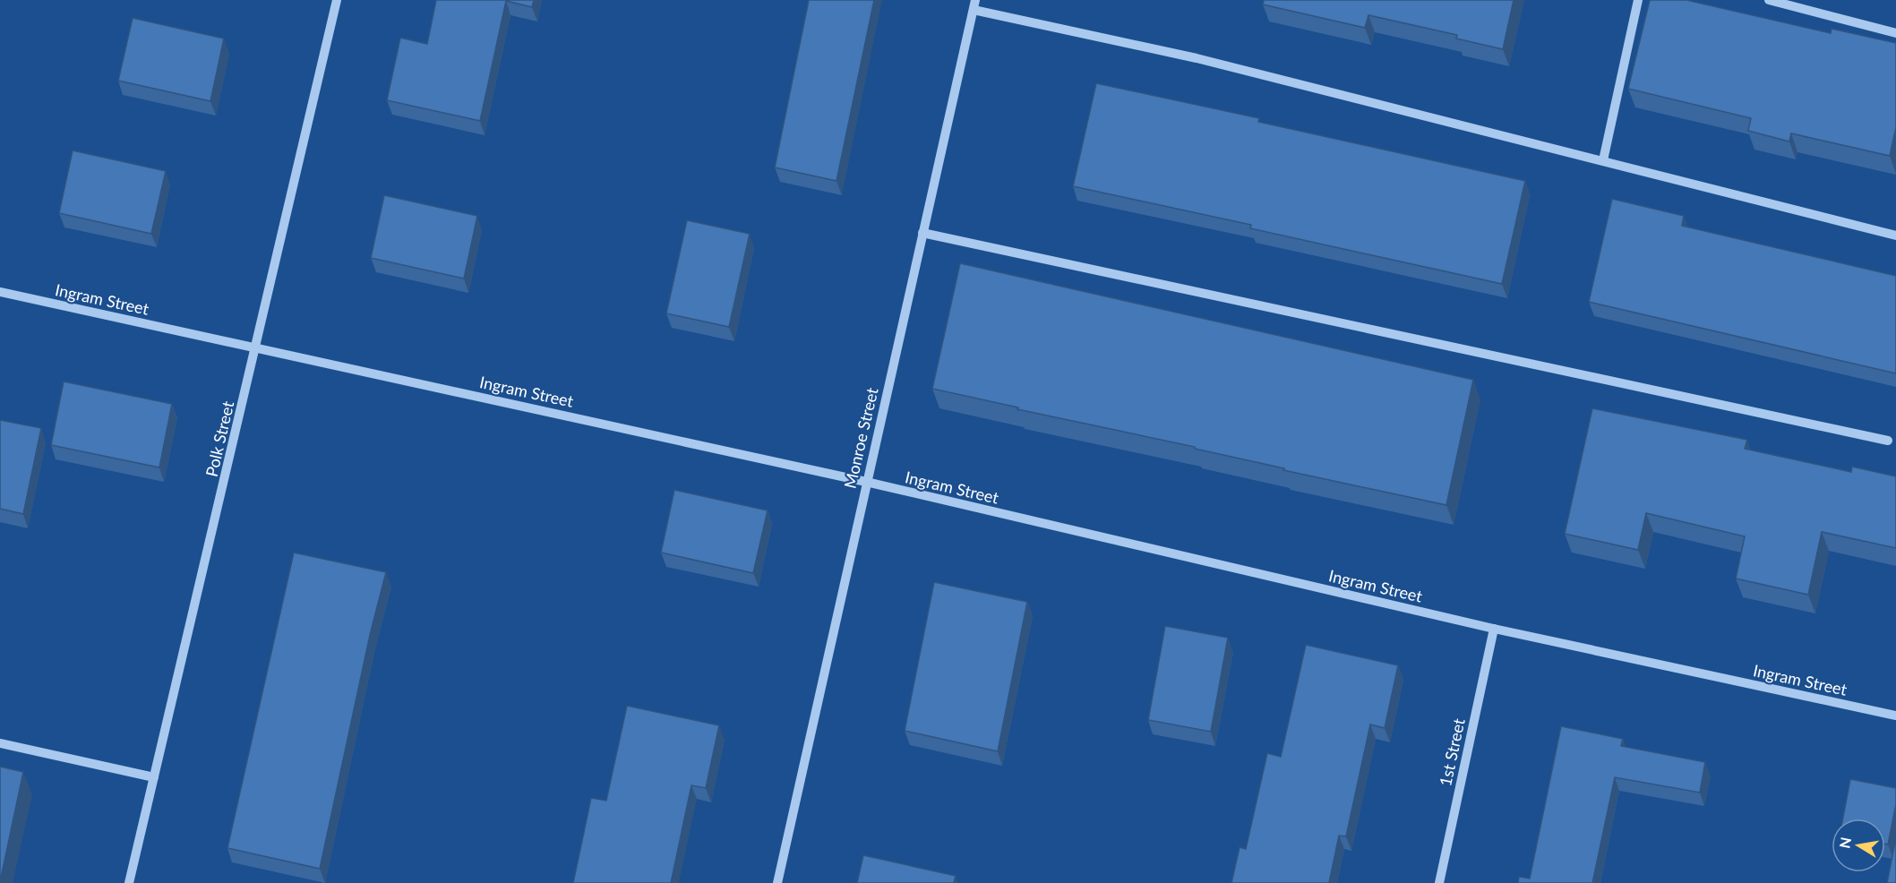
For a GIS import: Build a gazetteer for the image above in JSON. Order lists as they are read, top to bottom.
{
  "streets": {
    "street": [
      "Ingram Street",
      "Monroe Street",
      "Polk Street",
      "1st Street"
    ]
  },
  "crossings": [
    ["Ingram Street", "Monroe Street"],
    ["Ingram Street", "Polk Street"],
    ["Ingram Street", "1st Street"]
  ],
  "north": "left"
}
